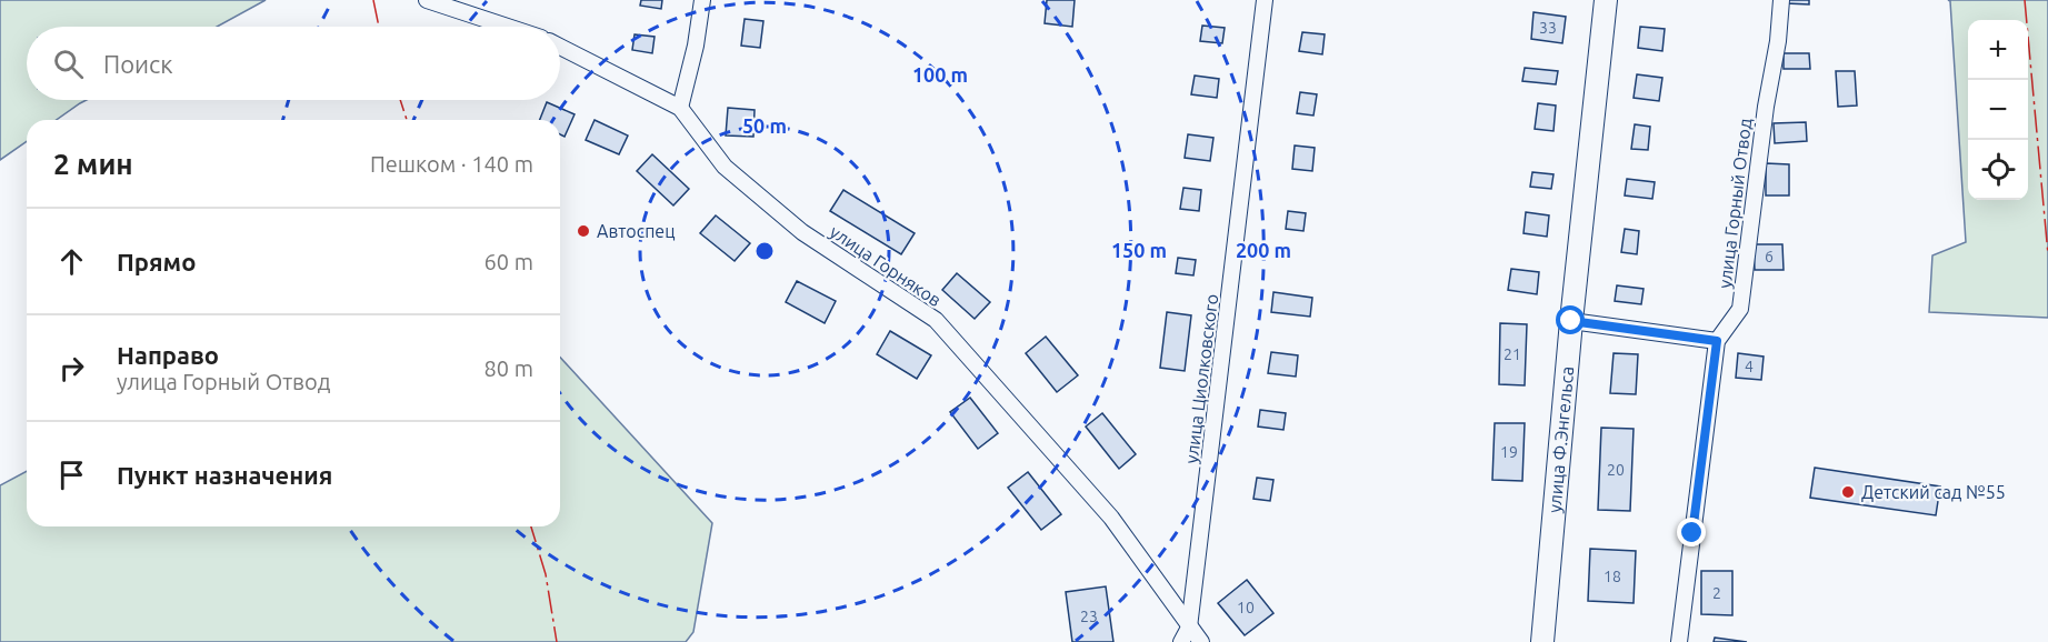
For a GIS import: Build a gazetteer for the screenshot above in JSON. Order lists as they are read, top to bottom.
{
  "streets": {
    "street": [
      "улица Горный Отвод",
      "улица Горняков",
      "улица Циолковского",
      "улица Ф.Энгельса"
    ]
  },
  "crossings": [
    ["улица Горняков", "улица Циолковского"]
  ],
  "places": ["Автоспец", "Детский сад №55"],
  "house_numbers": [
    "33",
    "6",
    "21",
    "4",
    "19",
    "20",
    "18",
    "2",
    "10",
    "23"
  ],
  "page": {
    "map_buttons": ["+", "−"],
    "search": "Поиск",
    "heading": ["2 мин", "Пешком · 140 m"],
    "list": [
      ["Прямо", "60 m"],
      ["Направо", "улица Горный Отвод", "80 m"],
      "Пункт назначения"
    ]
  },
  "rings": [
    "100 m",
    "50 m",
    "150 m",
    "200 m"
  ]
}
